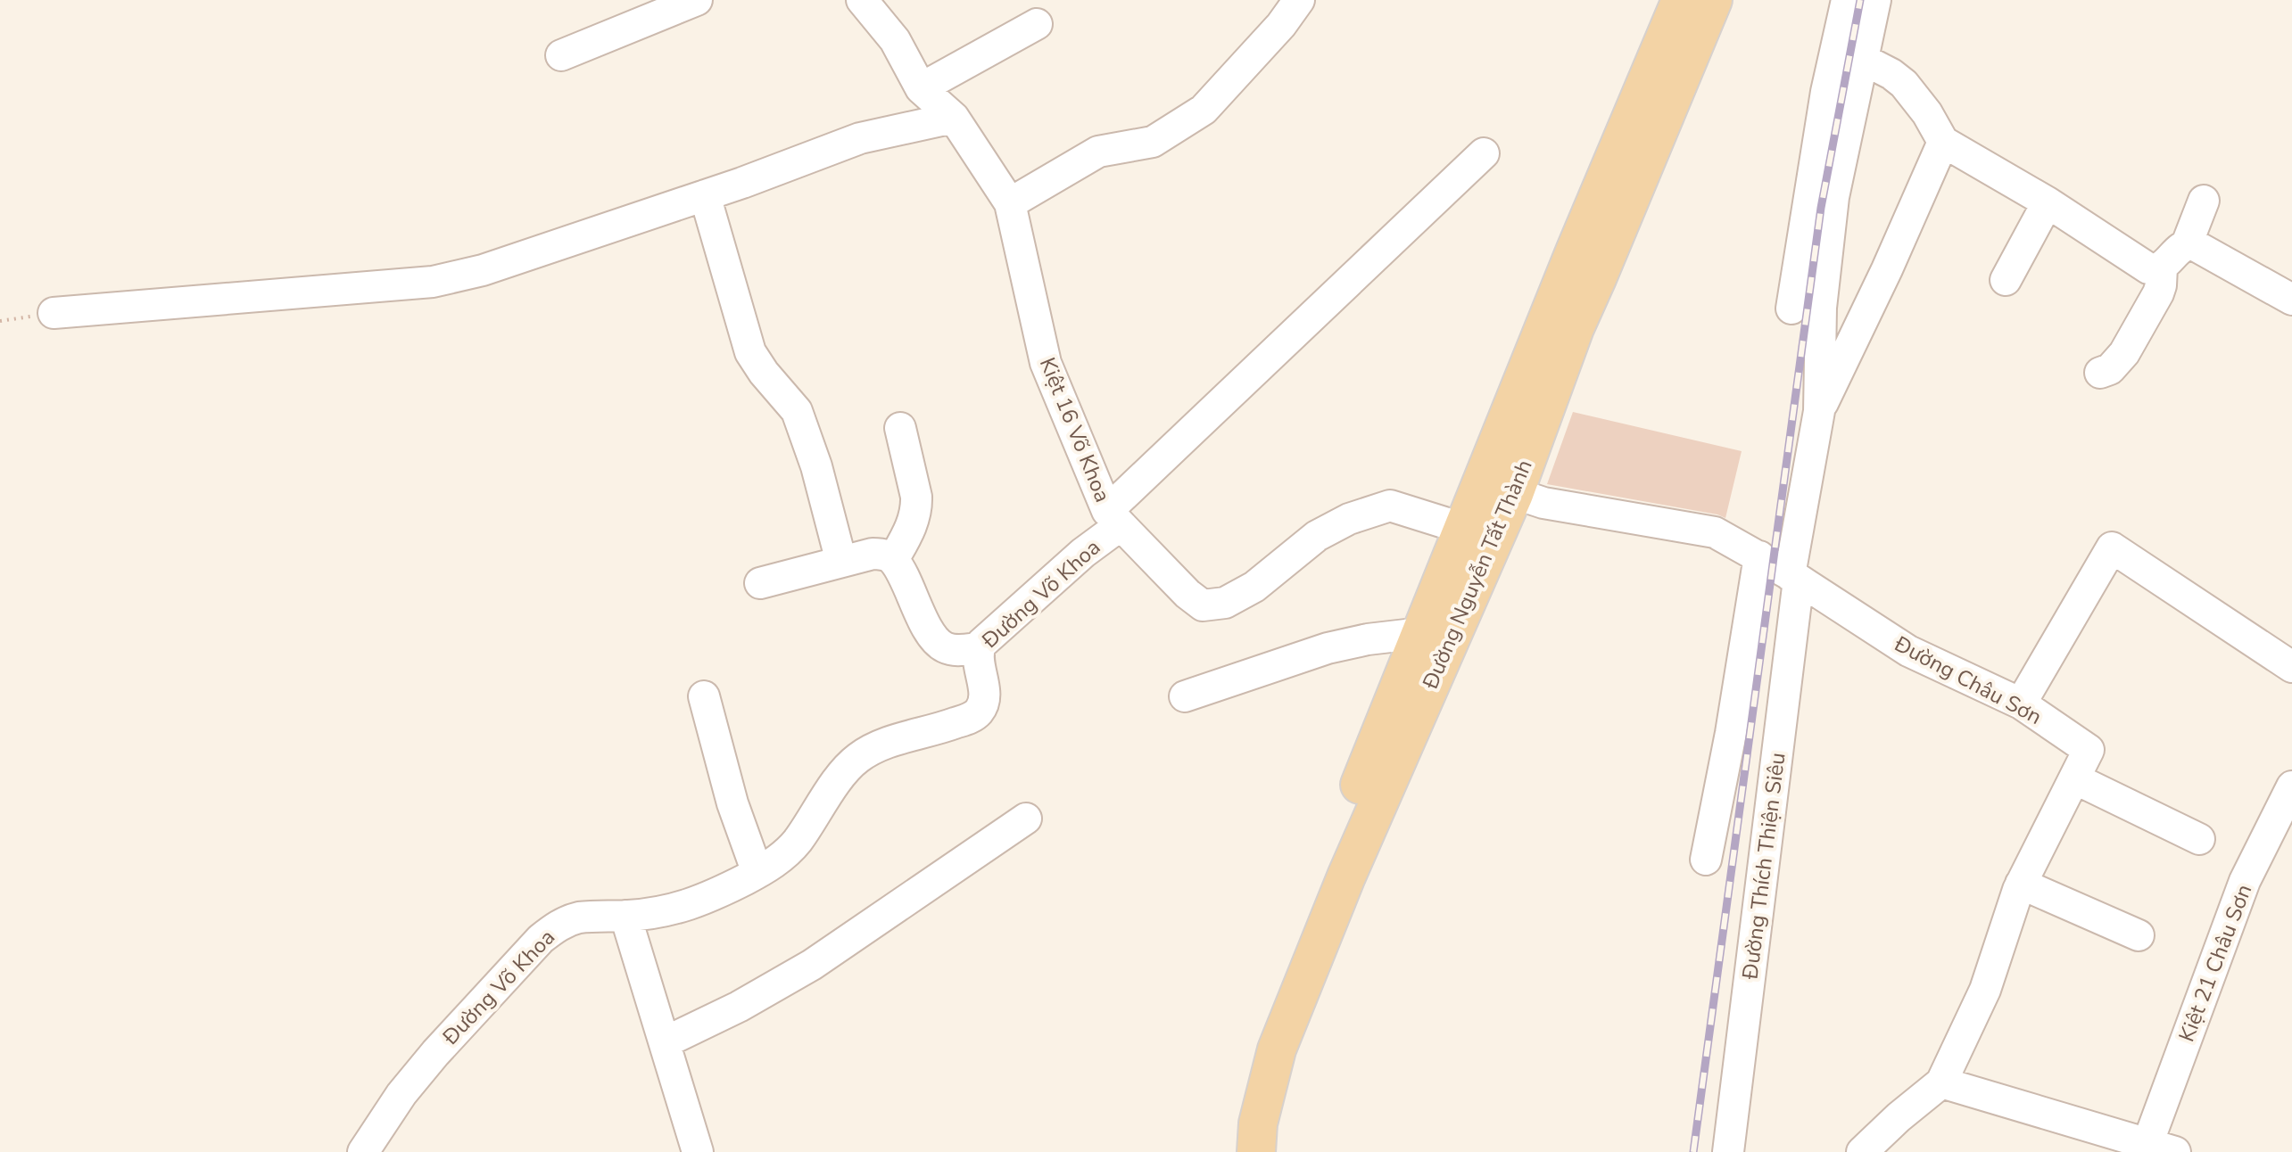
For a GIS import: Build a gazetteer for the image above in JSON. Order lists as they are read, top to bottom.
{
  "streets": {
    "main road": ["Đường Nguyễn Tất Thành"],
    "street": [
      "Kiệt 16 Võ Khoa",
      "Đường Võ Khoa",
      "Đường Châu Sơn",
      "Đường Thích Thiện Siêu",
      "Kiệt 21 Châu Sơn"
    ]
  },
  "crossings": [
    ["Kiệt 16 Võ Khoa", "Đường Võ Khoa"],
    ["Đường Nguyễn Tất Thành", "Đường Võ Khoa"],
    ["Đường Nguyễn Tất Thành", "Đường Châu Sơn"],
    ["Đường Châu Sơn", "Đường Thích Thiện Siêu"]
  ]
}
